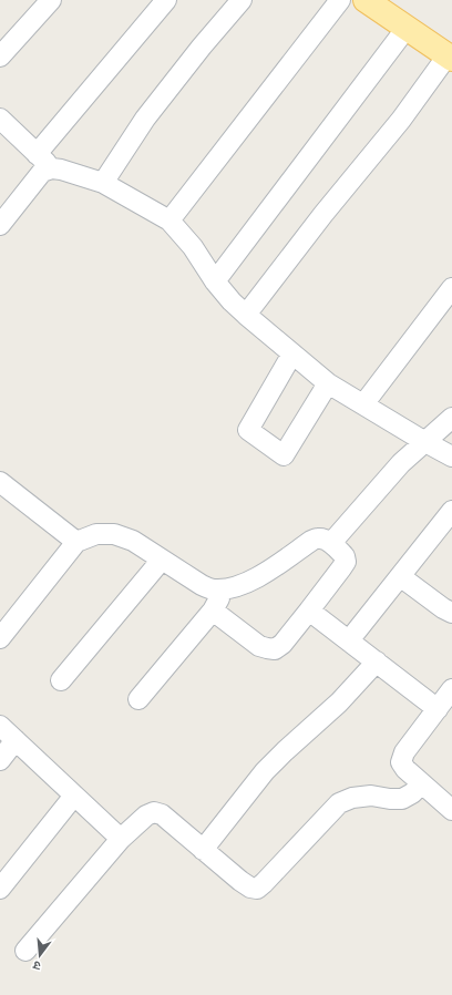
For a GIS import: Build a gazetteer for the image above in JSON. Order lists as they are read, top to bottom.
{
  "north": "bottom"
}
